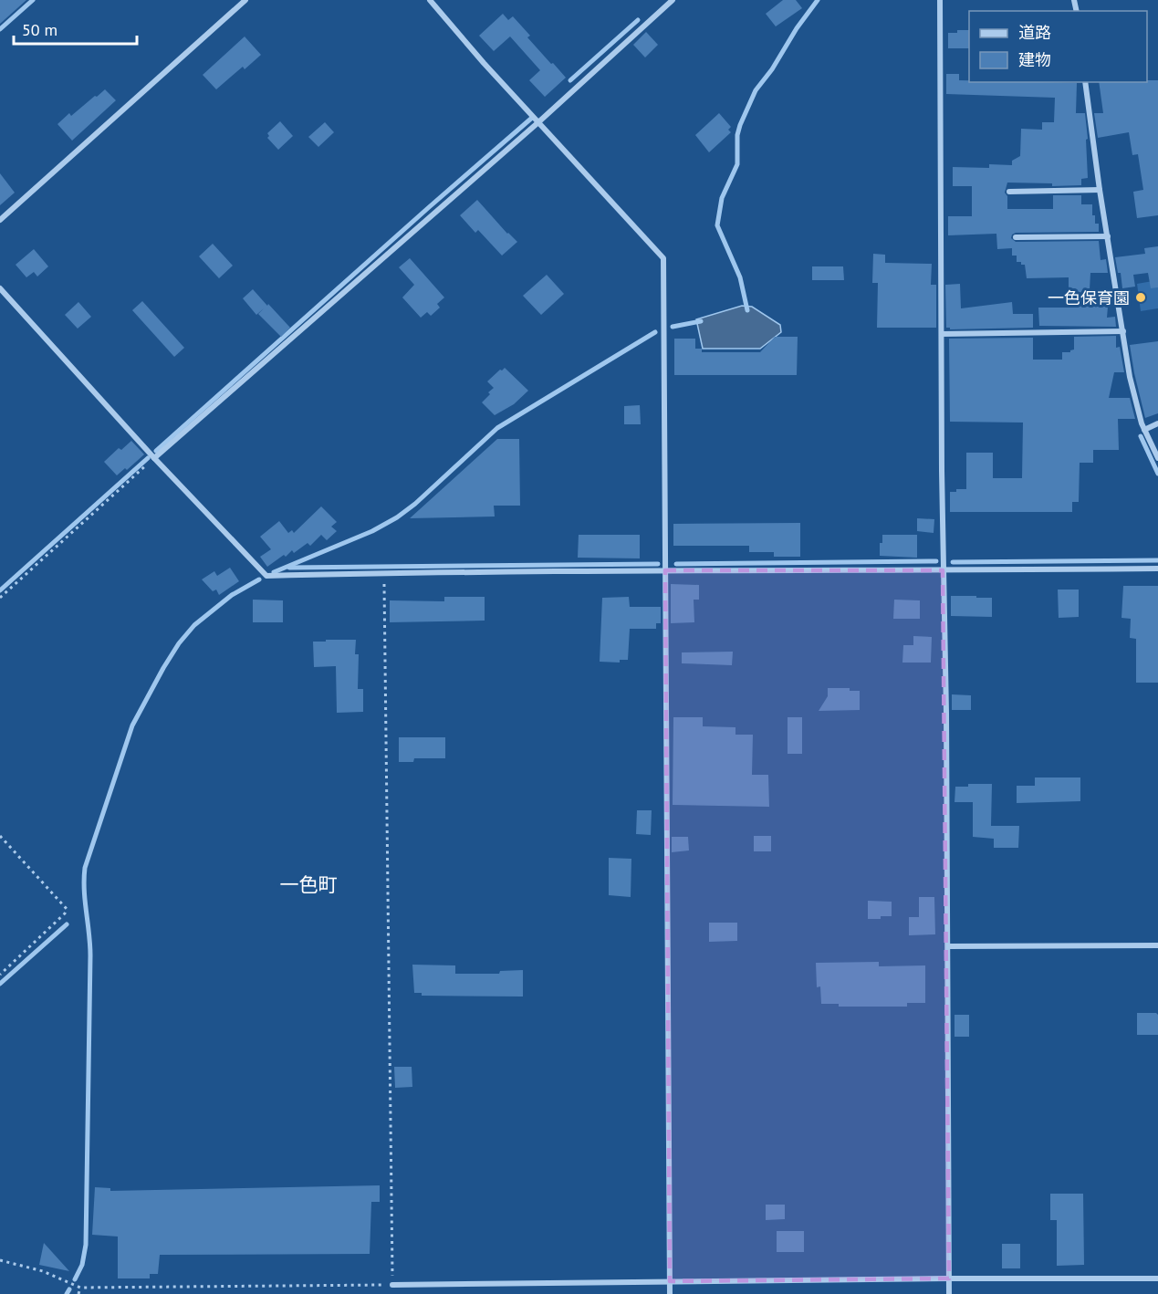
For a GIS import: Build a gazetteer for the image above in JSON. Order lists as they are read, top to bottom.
{
  "districts": ["一色町"],
  "places": ["一色保育園"],
  "legend": ["道路", "建物"],
  "scale_bar": "50 m"
}
